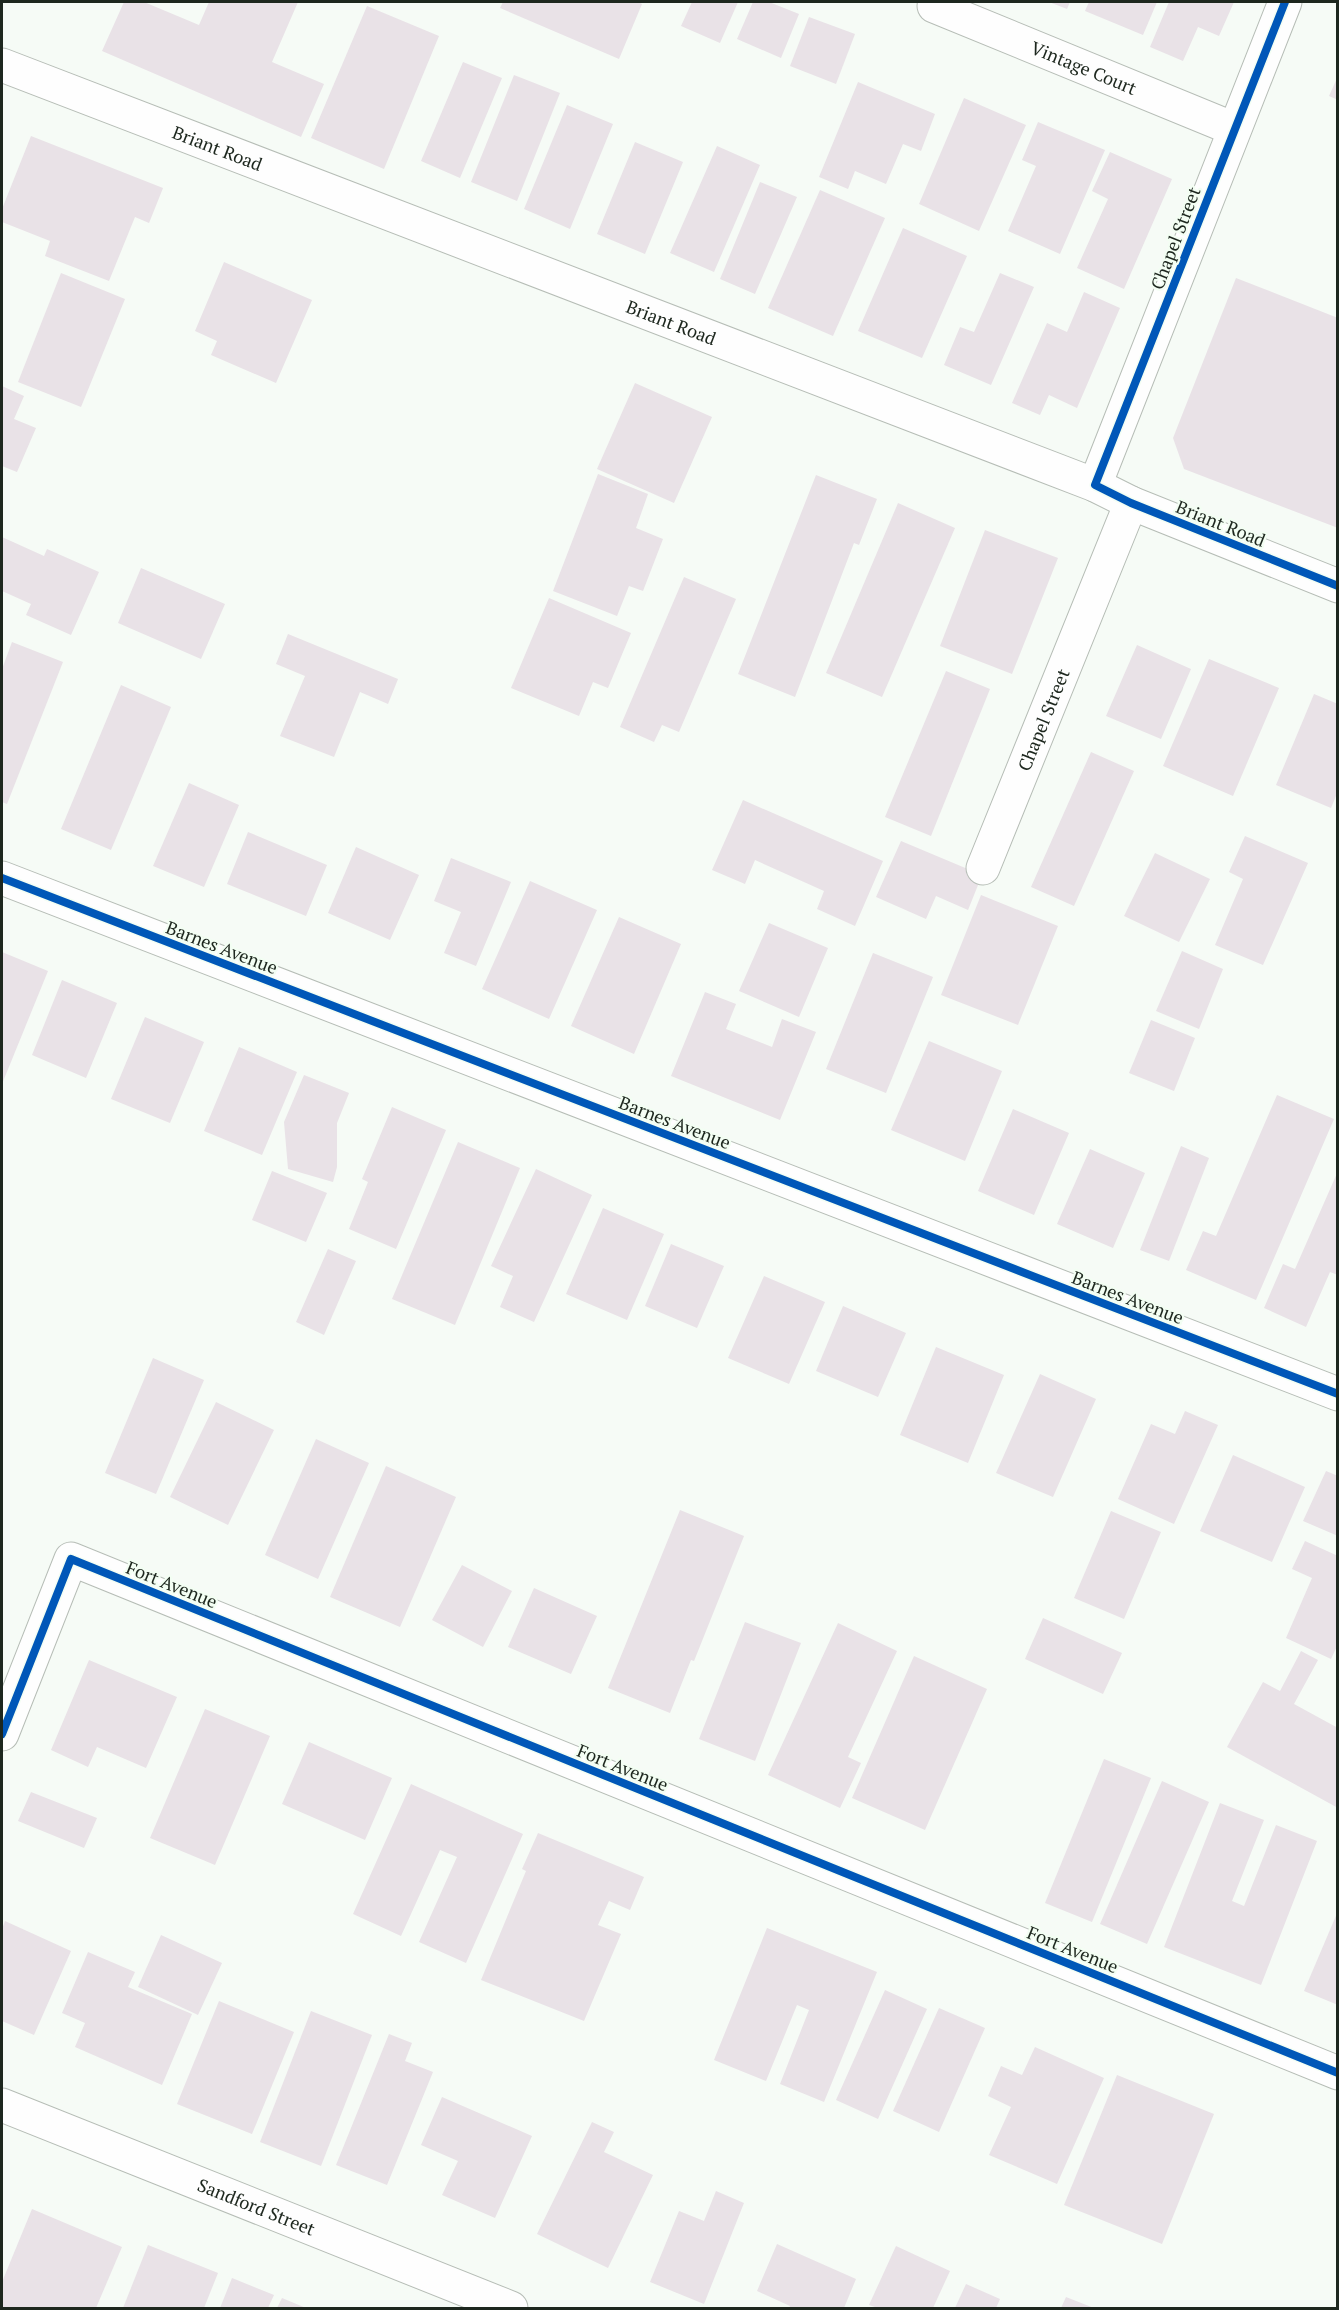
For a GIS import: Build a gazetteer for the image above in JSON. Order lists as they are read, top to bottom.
{
  "streets": {
    "street": [
      "Vintage Court",
      "Briant Road",
      "Chapel Street",
      "Barnes Avenue",
      "Fort Avenue",
      "Sandford Street"
    ]
  },
  "crossings": [
    ["Vintage Court", "Chapel Street"],
    ["Briant Road", "Chapel Street"]
  ]
}
